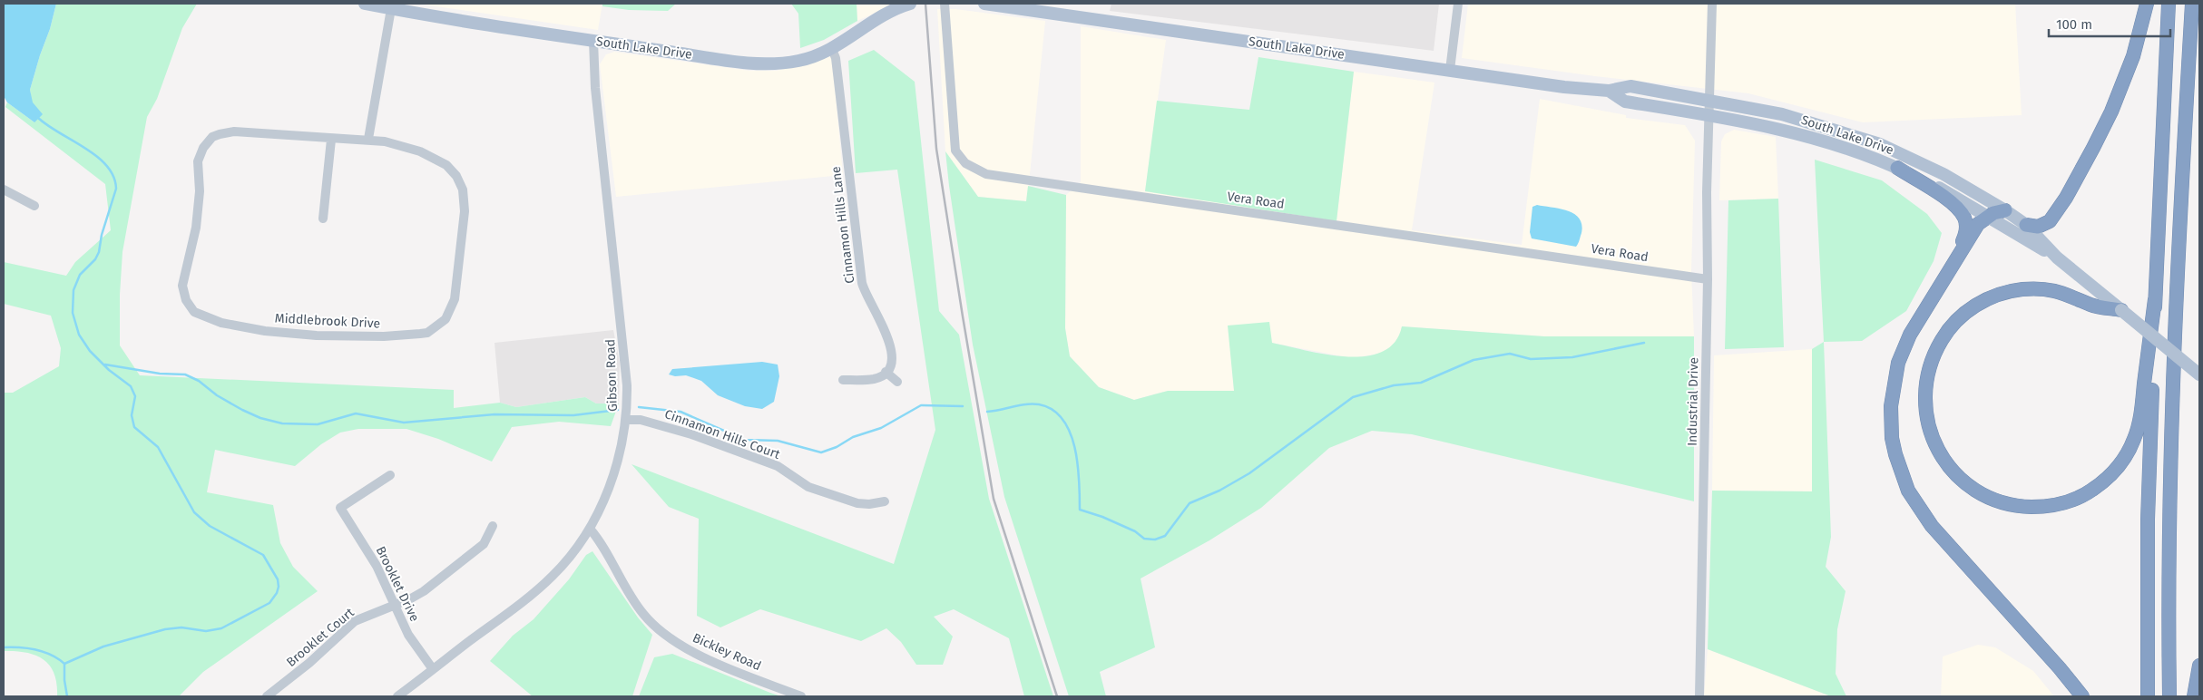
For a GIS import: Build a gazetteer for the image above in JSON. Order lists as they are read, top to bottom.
{
  "streets": {
    "main road": ["South Lake Drive"],
    "street": [
      "Vera Road",
      "Cinnamon Hills Lane",
      "Middlebrook Drive",
      "Gibson Road",
      "Industrial Drive",
      "Cinnamon Hills Court",
      "Brooklet Drive",
      "Brooklet Court",
      "Bickley Road"
    ]
  },
  "crossings": [
    ["South Lake Drive", "Cinnamon Hills Lane"],
    ["South Lake Drive", "Gibson Road"],
    ["South Lake Drive", "Industrial Drive"],
    ["Vera Road", "Industrial Drive"],
    ["Gibson Road", "Cinnamon Hills Court"],
    ["Gibson Road", "Brooklet Drive"],
    ["Gibson Road", "Bickley Road"],
    ["Brooklet Drive", "Brooklet Court"]
  ],
  "scale_bar": "100 m"
}
